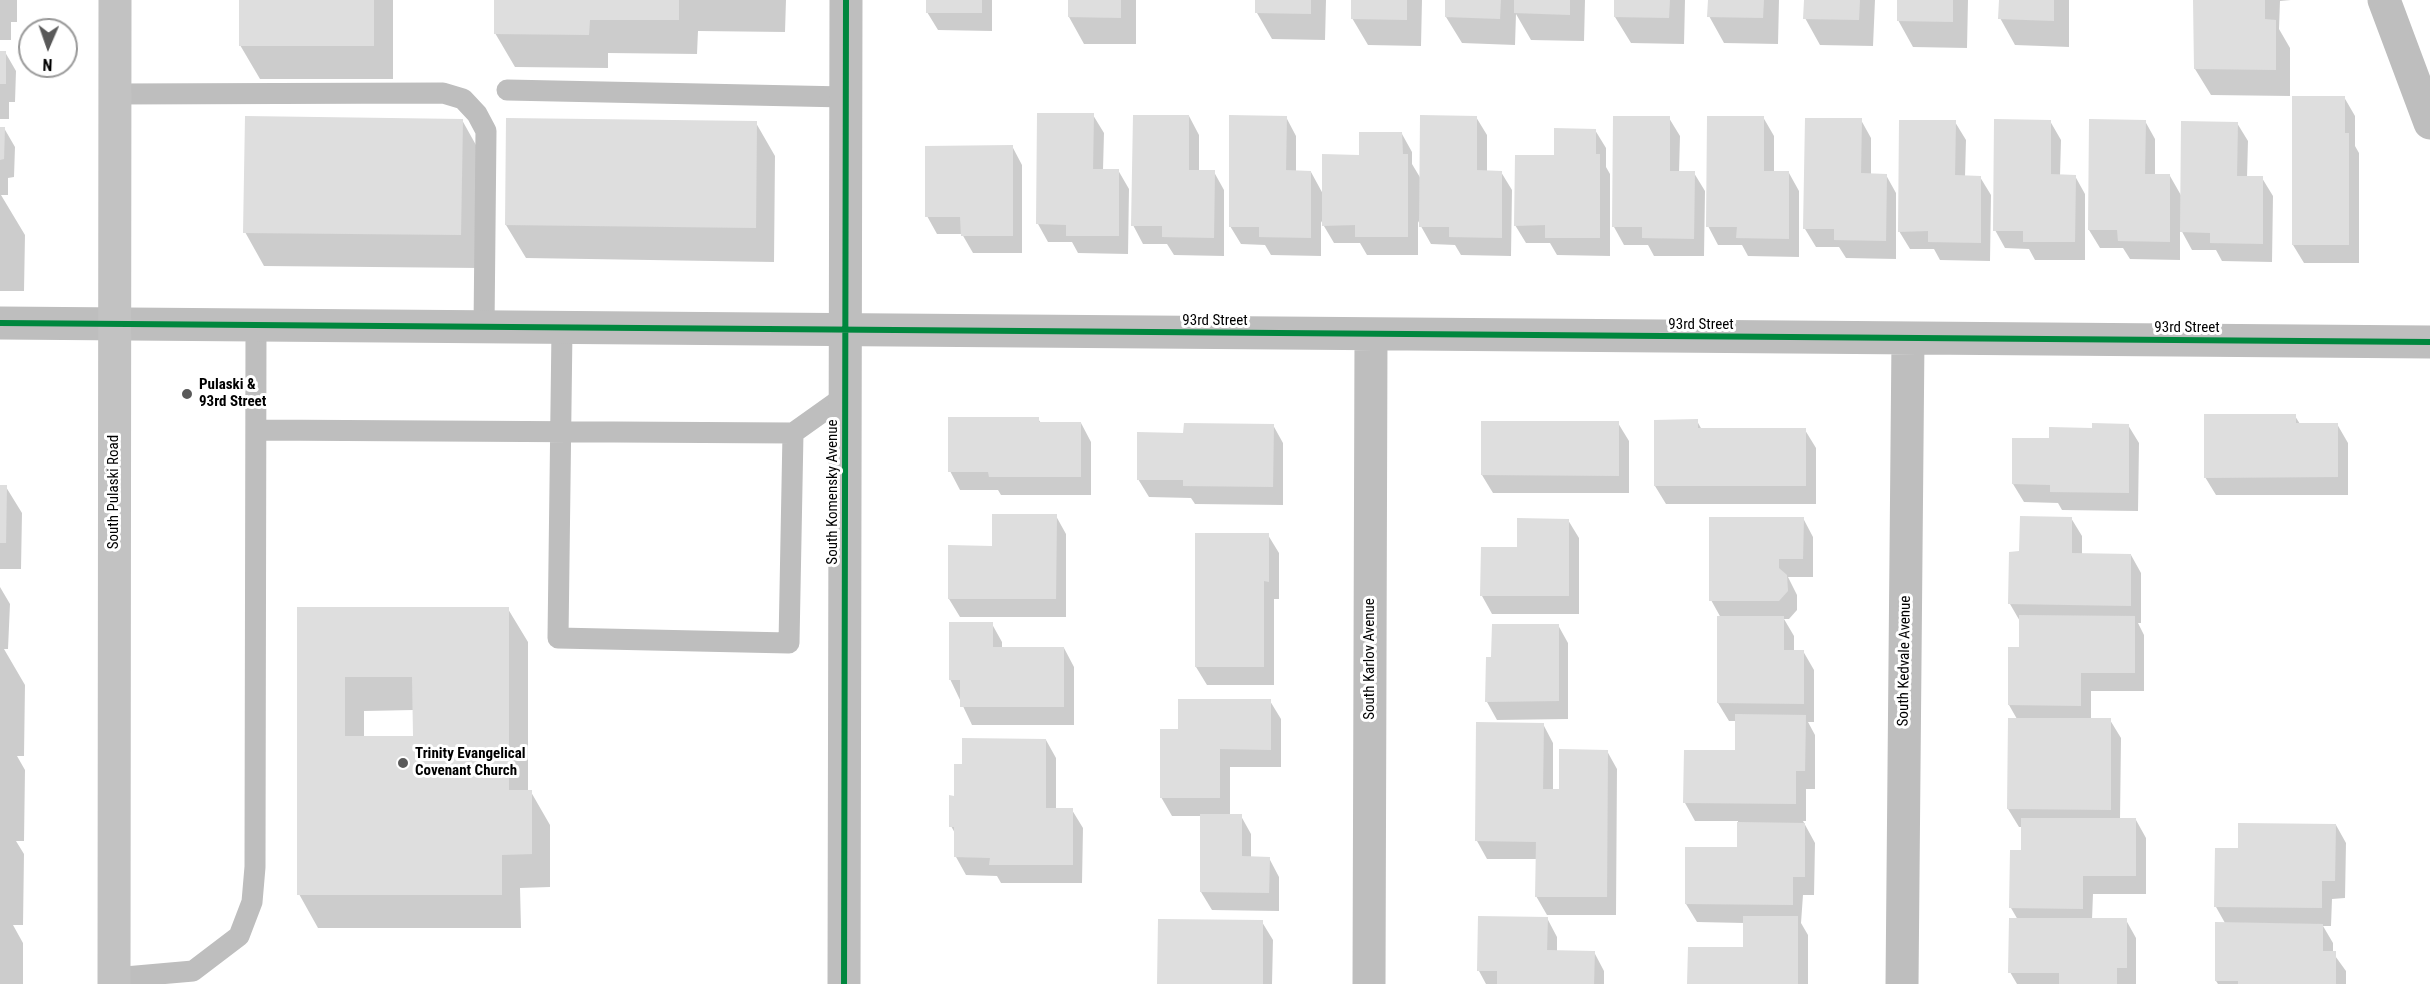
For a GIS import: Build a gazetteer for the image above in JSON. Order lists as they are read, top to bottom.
{
  "streets": {
    "main road": ["South Pulaski Road"],
    "street": [
      "93rd Street",
      "South Komensky Avenue",
      "South Karlov Avenue",
      "South Kedvale Avenue"
    ]
  },
  "crossings": [
    ["93rd Street", "South Pulaski Road"],
    ["93rd Street", "South Komensky Avenue"],
    ["93rd Street", "South Karlov Avenue"],
    ["93rd Street", "South Kedvale Avenue"]
  ],
  "places": ["Pulaski & 93rd Street", "Trinity Evangelical Covenant Church"],
  "north": "bottom"
}
